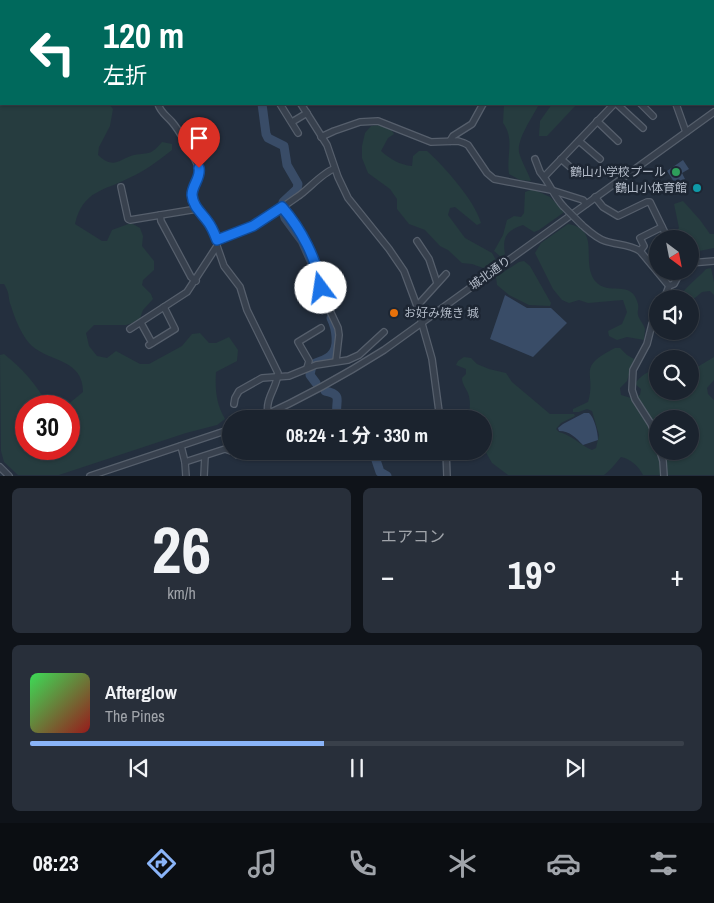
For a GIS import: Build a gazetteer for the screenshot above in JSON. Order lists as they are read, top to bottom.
{
  "streets": {
    "street": ["城北通り"]
  },
  "places": ["鶴山小学校プール", "鶴山小体育館", "お好み焼き 城"],
  "north": "bottom right",
  "page": {
    "turn": ["120 m", "左折"],
    "limit": "30",
    "trip": "08:24 · 1 分 · 330 m",
    "tile": [
      ["26", "km/h"],
      "エアコン"
    ],
    "heat": ["−", "19°", "+"],
    "song": ["Afterglow", "The Pines"],
    "tabs": "08:23"
  }
}
